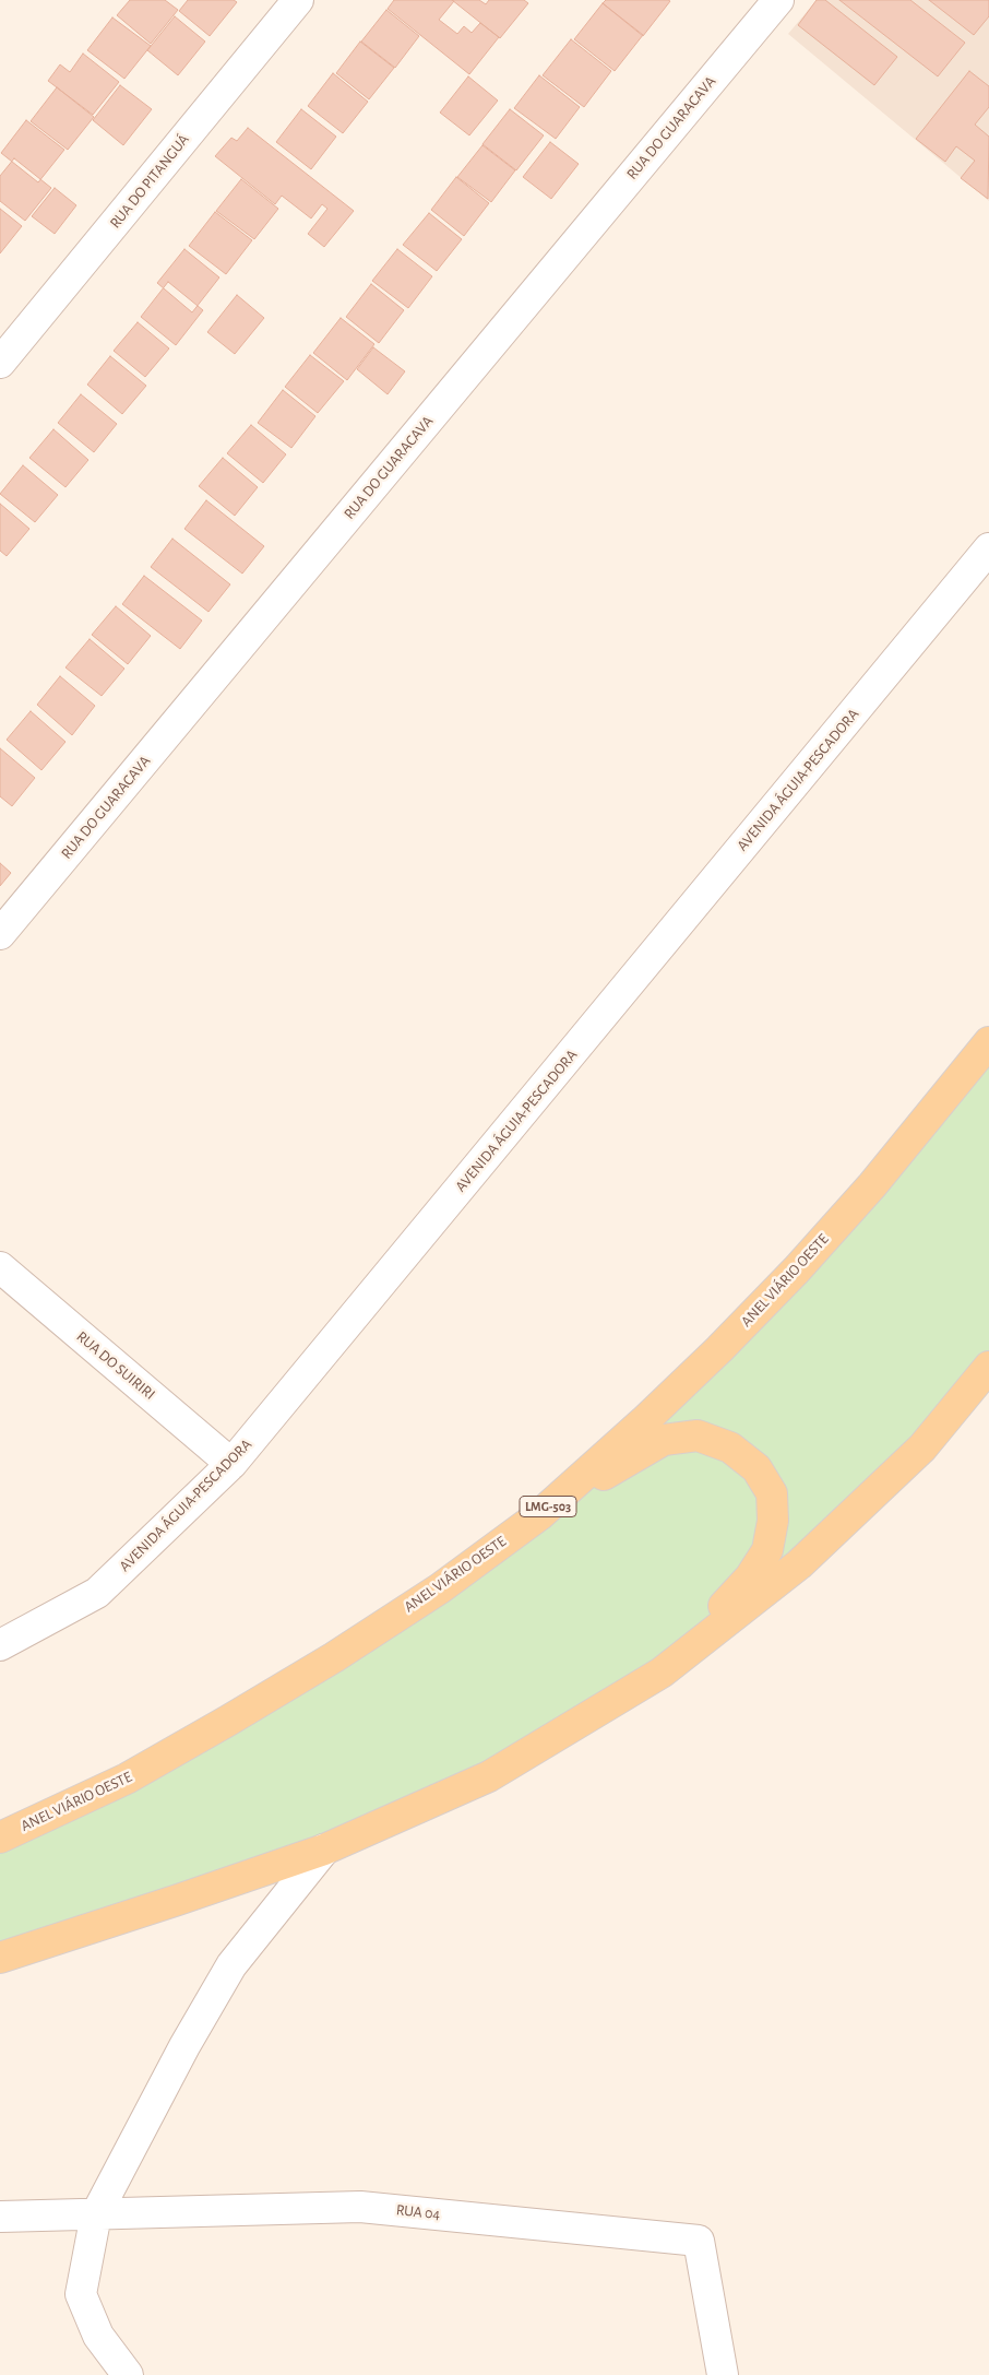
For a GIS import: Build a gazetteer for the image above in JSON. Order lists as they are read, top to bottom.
{
  "streets": {
    "main road": ["ANEL VIÁRIO OESTE", "LMG-503"],
    "street": [
      "RUA DO GUARACAVA",
      "RUA DO PITANGUÁ",
      "AVENIDA ÁGUIA-PESCADORA",
      "RUA DO SUIRIRI",
      "RUA 04"
    ]
  },
  "crossings": [
    ["AVENIDA ÁGUIA-PESCADORA", "RUA DO SUIRIRI"]
  ]
}
